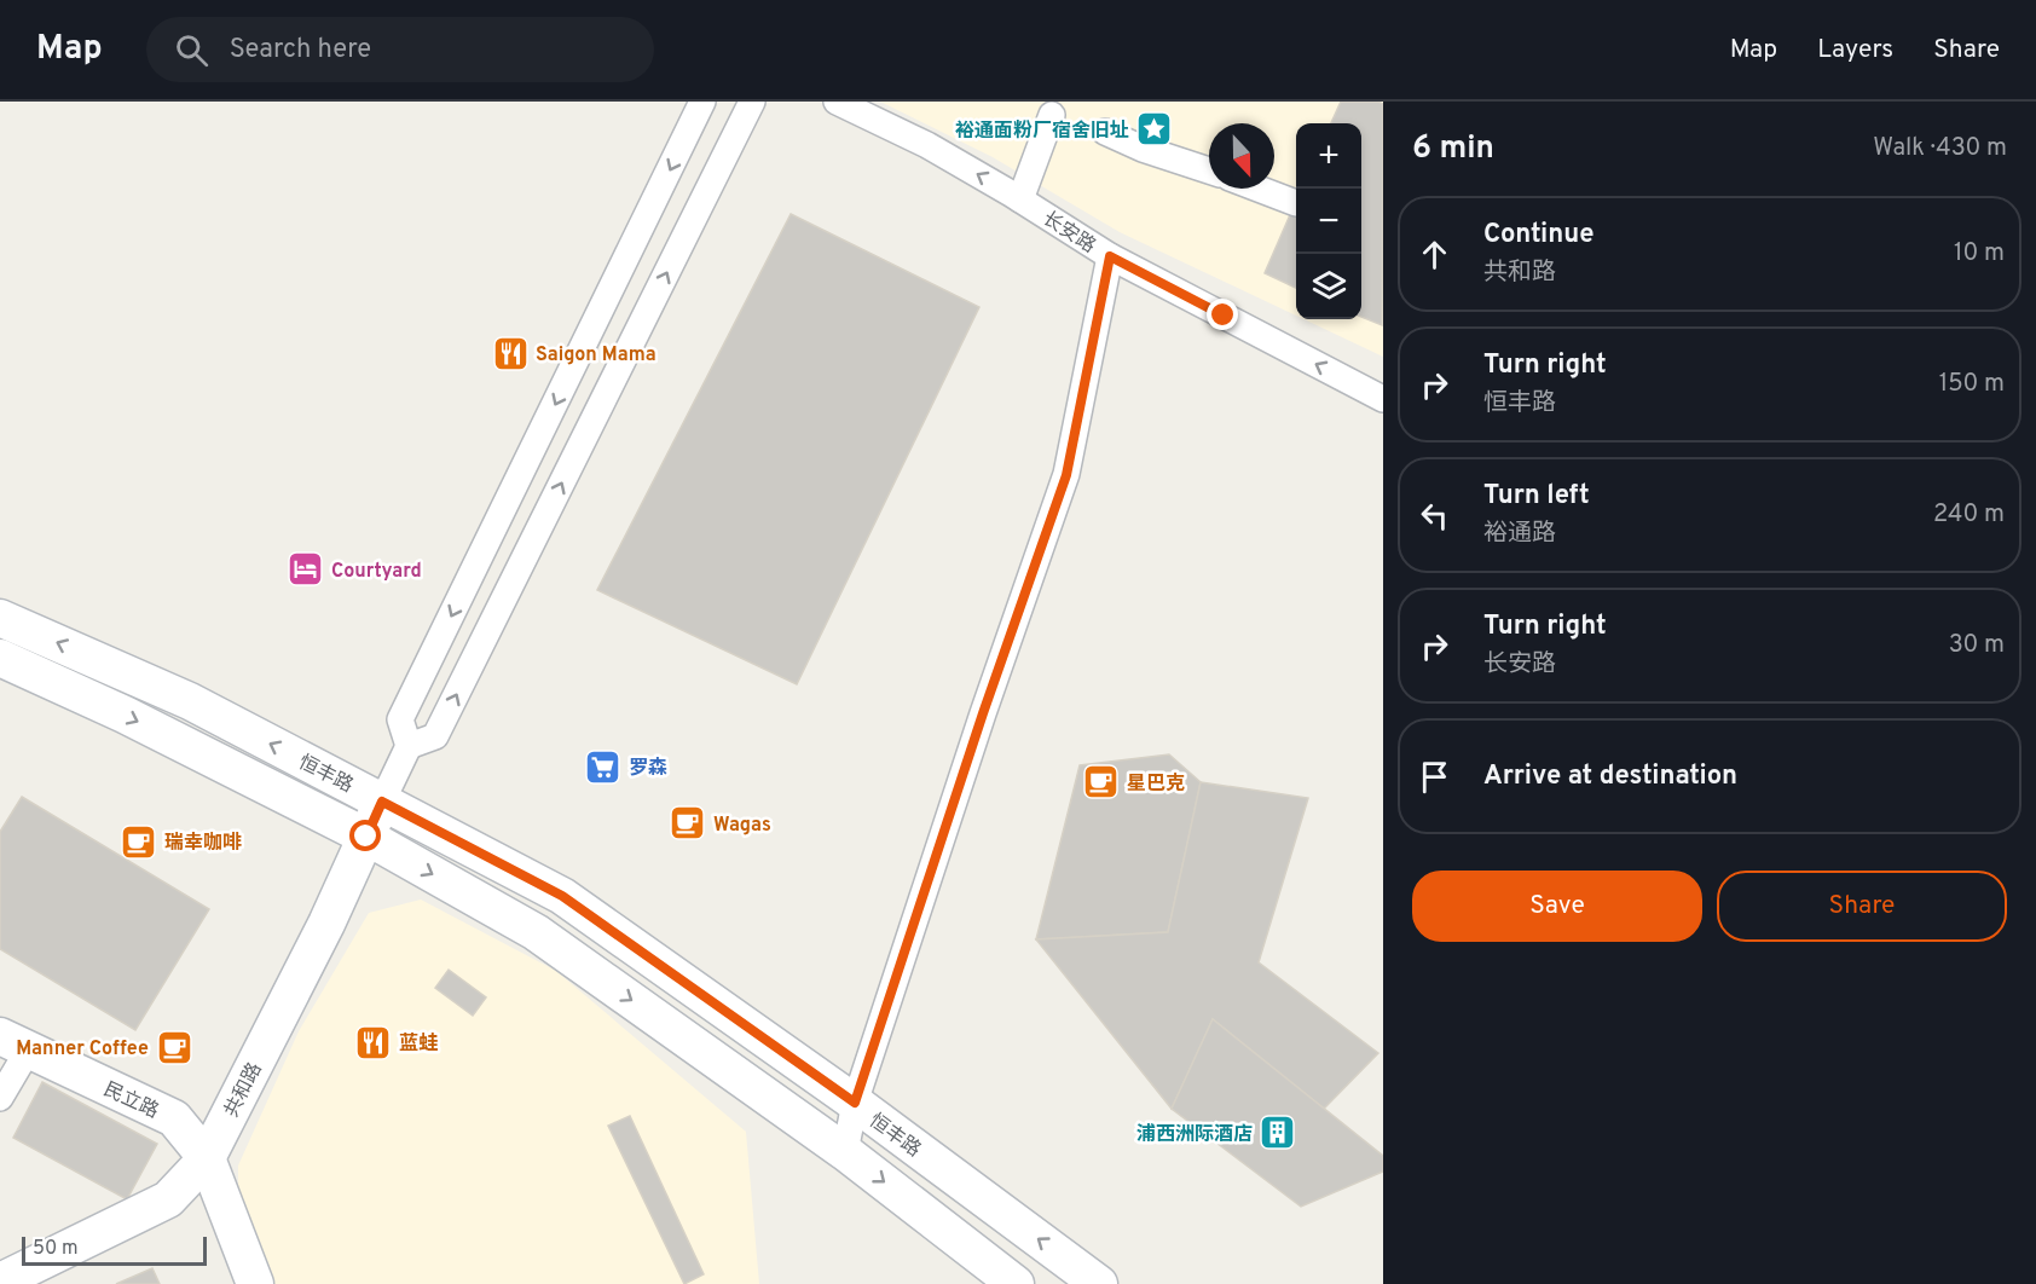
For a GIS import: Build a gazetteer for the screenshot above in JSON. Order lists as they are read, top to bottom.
{
  "streets": {
    "main road": ["恒丰路", "共和路", "民立路"],
    "street": ["长安路"]
  },
  "crossings": [
    ["恒丰路", "共和路"],
    ["共和路", "民立路"]
  ],
  "one_way": ["长安路"],
  "places": {
    "place": ["裕通面粉厂宿舍旧址"],
    "restaurant": ["Saigon Mama", "蓝蛙"],
    "hotel": ["Courtyard"],
    "supermarket": ["罗森"],
    "cafe": [
      "星巴克",
      "Wagas",
      "瑞幸咖啡",
      "Manner Coffee"
    ],
    "building": ["浦西洲际酒店"]
  },
  "scale_bar": "50 m",
  "north": "bottom",
  "page": {
    "header": "Map",
    "search": "Search here",
    "nav": ["Map", "Layers", "Share"],
    "heading": ["6 min", "Walk · 430 m"],
    "map_buttons": ["+", "−"],
    "list": [
      ["Continue", "共和路", "10 m"],
      ["Turn right", "恒丰路", "150 m"],
      ["Turn left", "裕通路", "240 m"],
      ["Turn right", "长安路", "30 m"],
      "Arrive at destination"
    ],
    "buttons": ["Save", "Share"],
    "scale": "50 m"
  }
}
